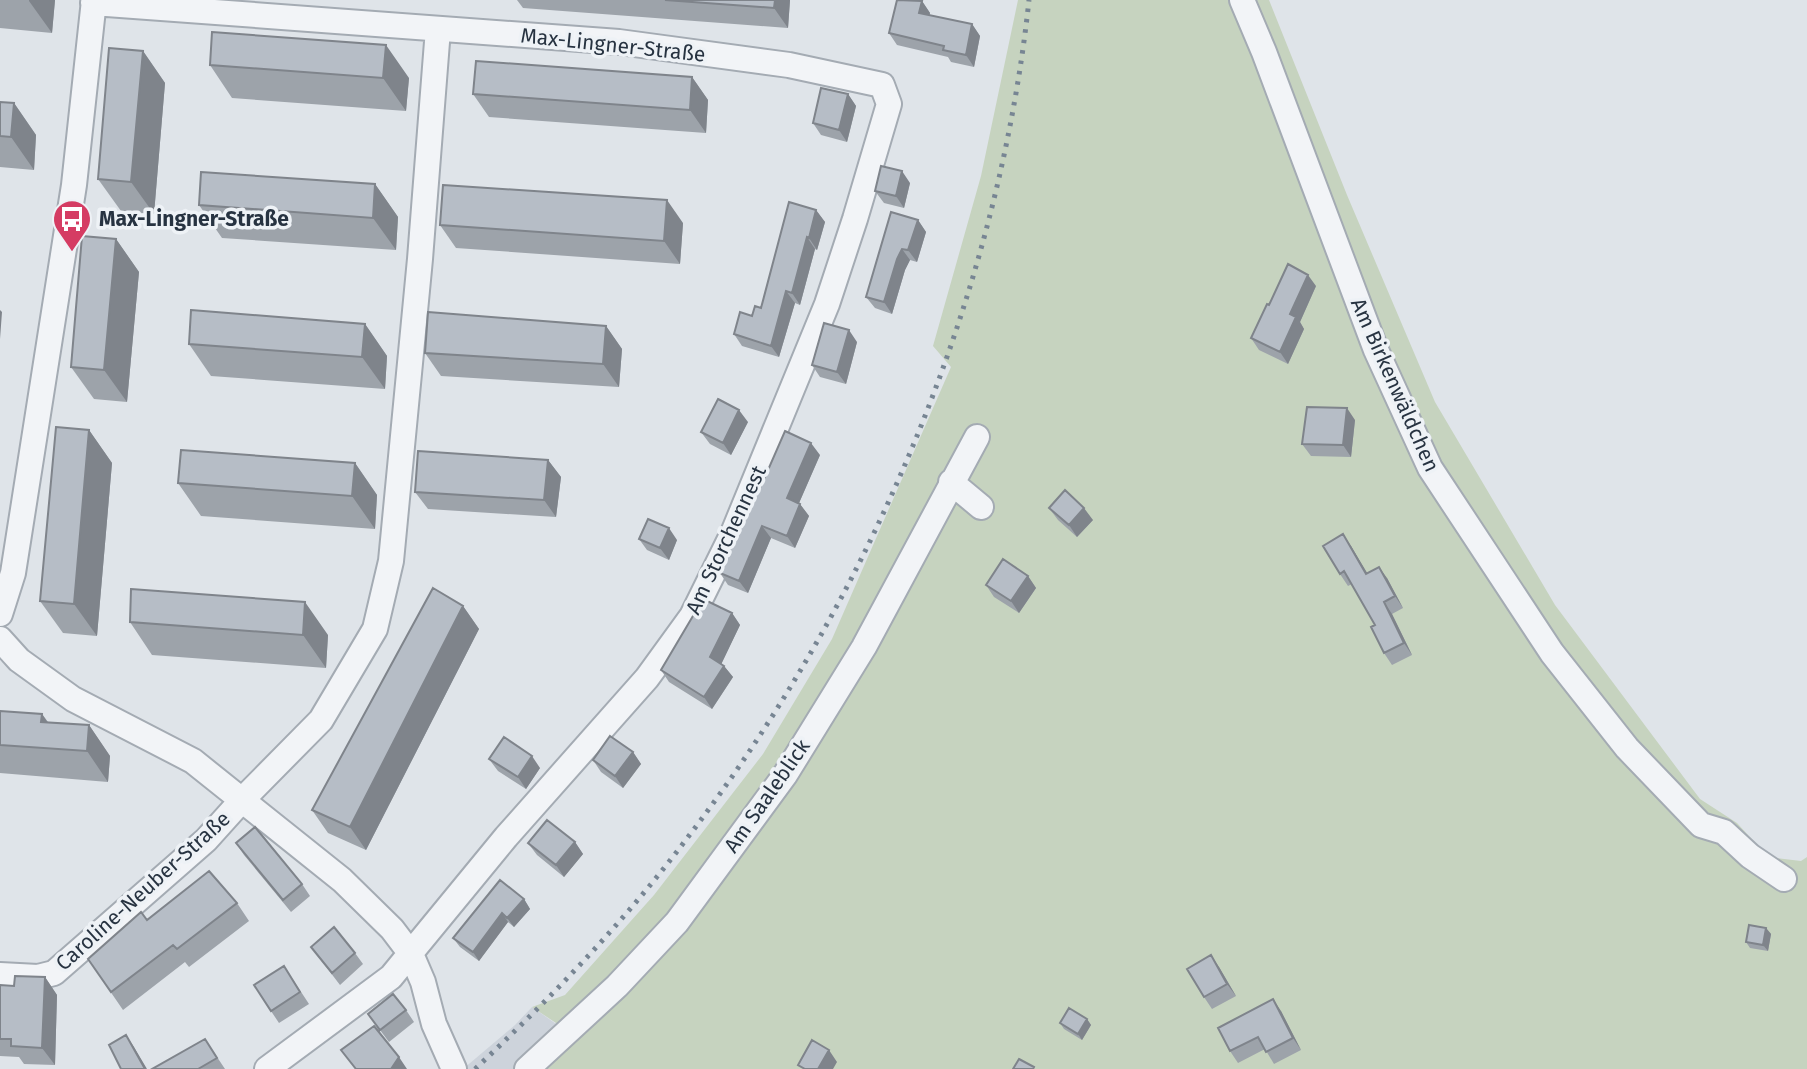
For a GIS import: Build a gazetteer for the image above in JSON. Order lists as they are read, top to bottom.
{
  "streets": {
    "street": [
      "Max-Lingner-Straße",
      "Am Birkenwäldchen",
      "Am Storchennest",
      "Am Saaleblick",
      "Caroline-Neuber-Straße"
    ]
  },
  "crossings": [
    ["Max-Lingner-Straße", "Am Storchennest"]
  ],
  "places": {
    "bus stop": ["Max-Lingner-Straße"]
  }
}
